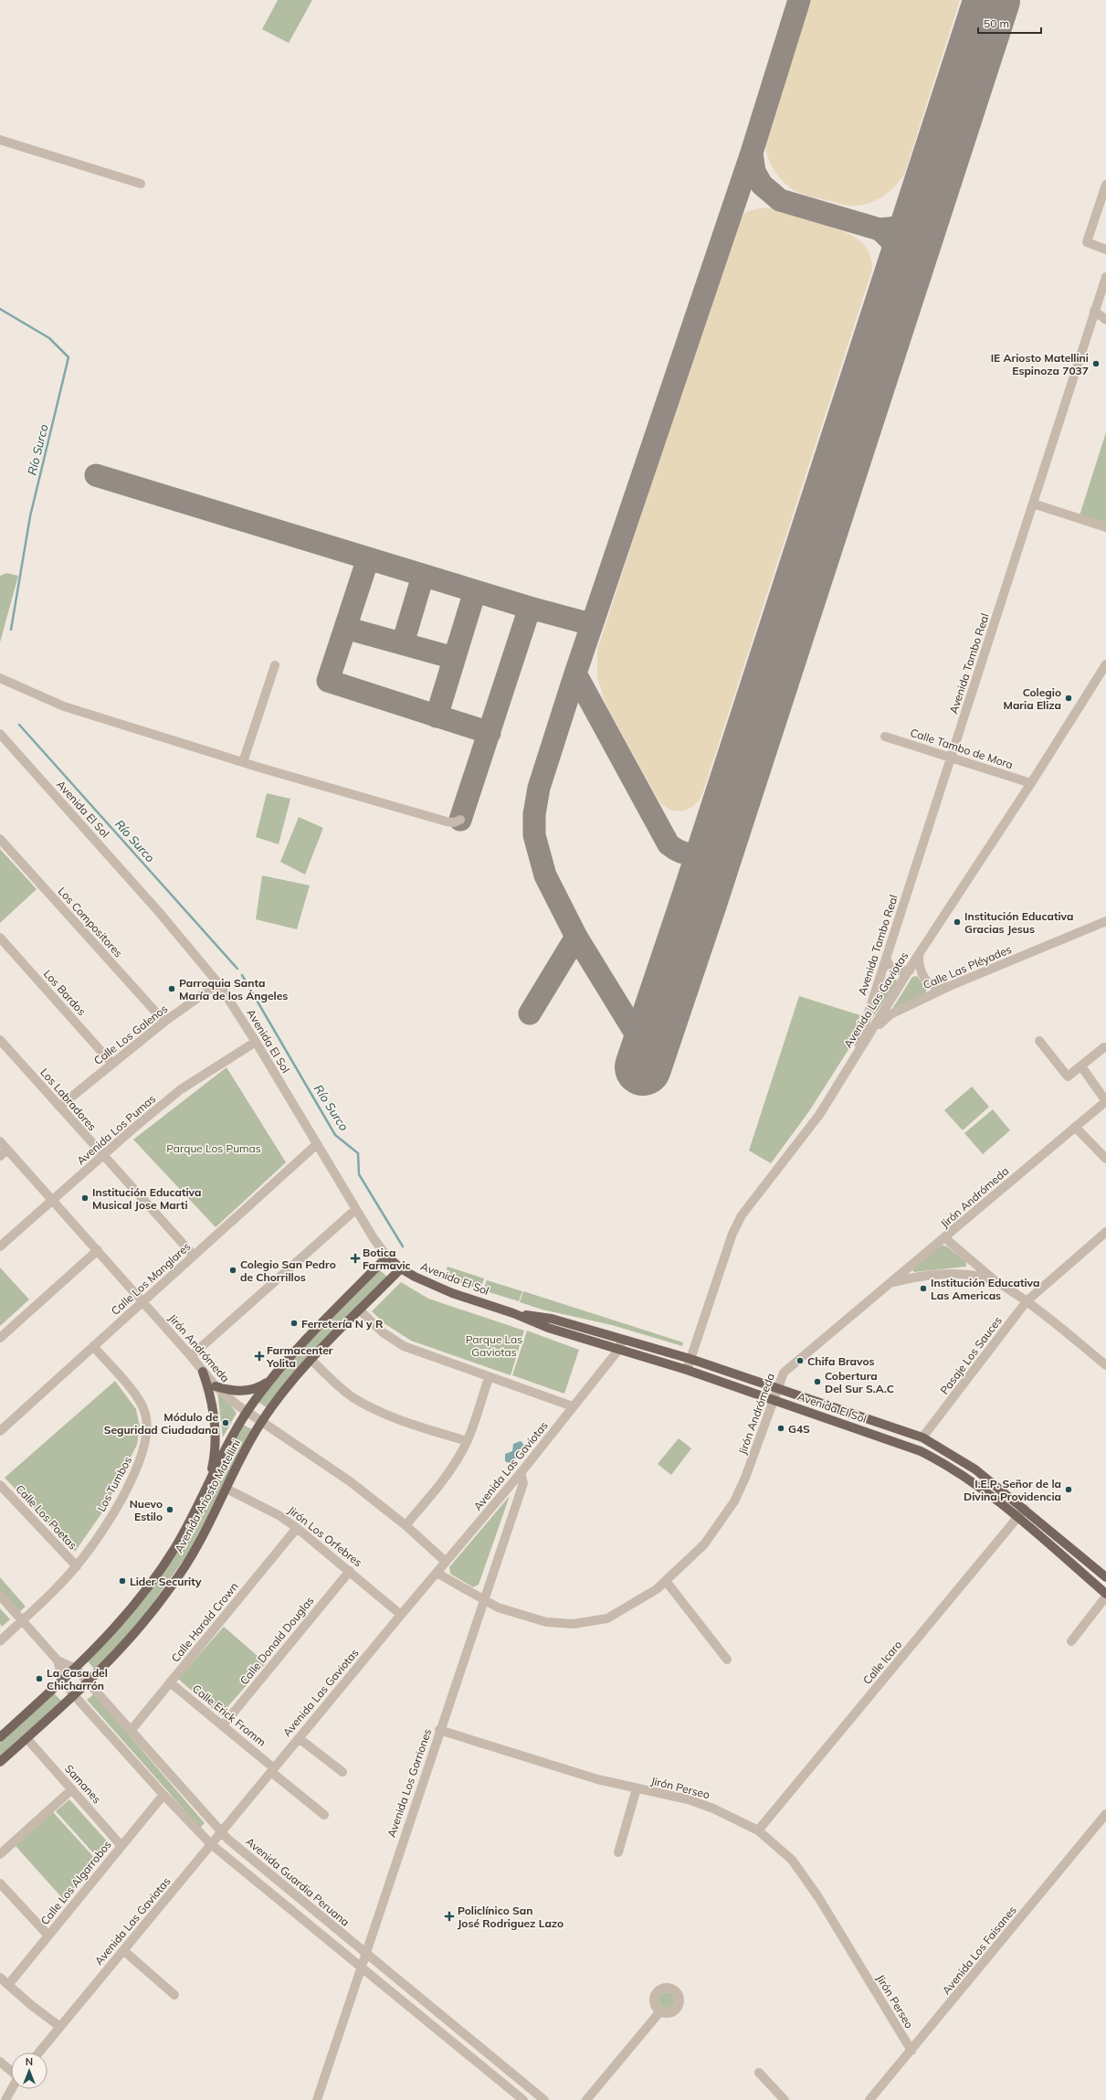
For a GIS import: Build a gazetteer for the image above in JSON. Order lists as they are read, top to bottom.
{
  "streets": {
    "main road": ["Avenida El Sol", "Avenida Ariosto Matellini"],
    "street": [
      "Avenida Tambo Real",
      "Calle Tambo de Mora",
      "Los Compositores",
      "Calle Las Pléyades",
      "Los Bardos",
      "Avenida Las Gaviotas",
      "Calle Los Galenos",
      "Los Labradores",
      "Avenida Los Pumas",
      "Jirón Andrómeda",
      "Calle Los Manglares",
      "Pasaje Los Sauces",
      "Los Tumbos",
      "Calle Los Poetas",
      "Jirón Los Orfebres",
      "Calle Harold Crown",
      "Calle Donald Douglas",
      "Calle Icaro",
      "Calle Erick Fromm",
      "Avenida Los Gorriones",
      "Samanes",
      "Jirón Perseo",
      "Avenida Guardia Peruana",
      "Calle Los Algarrobos",
      "Avenida Los Faisanes"
    ]
  },
  "crossings": [
    ["Avenida Tambo Real", "Calle Tambo de Mora"],
    ["Avenida Tambo Real", "Calle Las Pléyades"],
    ["Avenida Tambo Real", "Avenida Las Gaviotas"],
    ["Calle Tambo de Mora", "Avenida Las Gaviotas"],
    ["Avenida El Sol", "Avenida Las Gaviotas"],
    ["Avenida El Sol", "Calle Los Galenos"],
    ["Avenida El Sol", "Avenida Los Pumas"],
    ["Avenida El Sol", "Jirón Andrómeda"],
    ["Avenida El Sol", "Calle Los Manglares"],
    ["Avenida El Sol", "Pasaje Los Sauces"],
    ["Avenida El Sol", "Avenida Ariosto Matellini"],
    ["Avenida El Sol", "Calle Icaro"],
    ["Los Compositores", "Calle Los Galenos"],
    ["Calle Las Pléyades", "Avenida Las Gaviotas"],
    ["Los Bardos", "Calle Los Galenos"],
    ["Avenida Las Gaviotas", "Jirón Andrómeda"],
    ["Avenida Las Gaviotas", "Jirón Los Orfebres"],
    ["Avenida Las Gaviotas", "Calle Erick Fromm"],
    ["Avenida Las Gaviotas", "Avenida Los Gorriones"],
    ["Avenida Las Gaviotas", "Avenida Guardia Peruana"],
    ["Calle Los Galenos", "Los Labradores"],
    ["Los Labradores", "Avenida Los Pumas"],
    ["Los Labradores", "Calle Los Manglares"],
    ["Avenida Los Pumas", "Jirón Andrómeda"],
    ["Jirón Andrómeda", "Calle Los Manglares"],
    ["Jirón Andrómeda", "Avenida Ariosto Matellini"],
    ["Jirón Andrómeda", "Avenida Los Gorriones"],
    ["Calle Los Manglares", "Los Tumbos"],
    ["Los Tumbos", "Calle Los Poetas"],
    ["Los Tumbos", "Avenida Guardia Peruana"],
    ["Avenida Ariosto Matellini", "Jirón Los Orfebres"],
    ["Avenida Ariosto Matellini", "Samanes"],
    ["Avenida Ariosto Matellini", "Avenida Guardia Peruana"],
    ["Jirón Los Orfebres", "Calle Harold Crown"],
    ["Jirón Los Orfebres", "Calle Donald Douglas"],
    ["Calle Harold Crown", "Calle Erick Fromm"],
    ["Calle Harold Crown", "Avenida Guardia Peruana"],
    ["Calle Donald Douglas", "Calle Erick Fromm"],
    ["Calle Icaro", "Jirón Perseo"],
    ["Avenida Los Gorriones", "Jirón Perseo"],
    ["Avenida Los Gorriones", "Avenida Guardia Peruana"],
    ["Samanes", "Calle Los Algarrobos"],
    ["Jirón Perseo", "Avenida Los Faisanes"],
    ["Avenida Guardia Peruana", "Calle Los Algarrobos"]
  ],
  "water": ["Río Surco"],
  "parks": ["Parque Los Pumas", "Parque Las Gaviotas"],
  "places": {
    "other": [
      "IE Ariosto Matellini Espinoza 7037",
      "Colegio Maria Eliza",
      "Institución Educativa Gracias Jesus",
      "Parroquia Santa María de los Ángeles",
      "Institución Educativa Musical Jose Marti",
      "Colegio San Pedro de Chorrillos",
      "Institución Educativa Las Americas",
      "Ferretería N y R",
      "Chifa Bravos",
      "Cobertura Del Sur S.A.C",
      "Módulo de Seguridad Ciudadana",
      "G4S",
      "I.E.P. Señor de la Divina Providencia",
      "Nuevo Estilo",
      "Lider Security",
      "La Casa del Chicharrón"
    ],
    "health": ["Botica Farmavic", "Farmacenter Yolita", "Policlínico San José Rodriguez Lazo"]
  },
  "scale_bar": "50 m",
  "north": "top"
}
